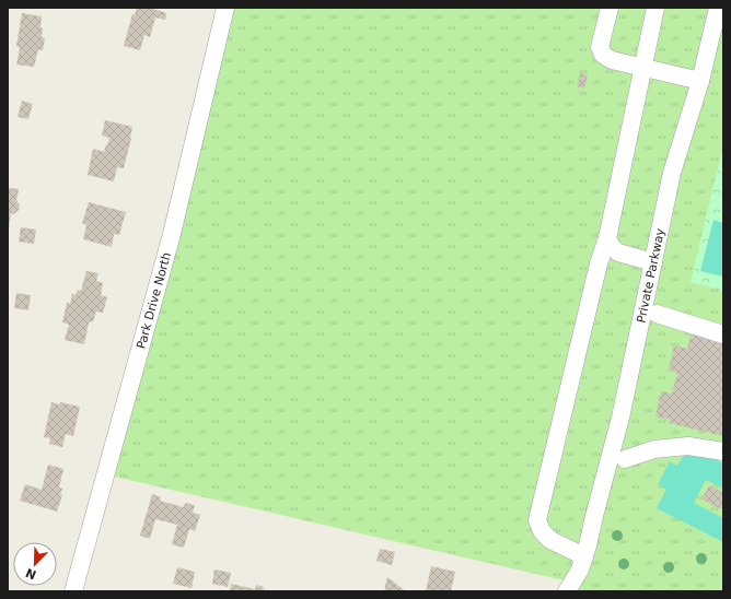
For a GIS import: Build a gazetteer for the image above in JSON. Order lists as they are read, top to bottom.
{
  "streets": {
    "street": ["Private Parkway", "Park Drive North"]
  },
  "north": "bottom left"
}
